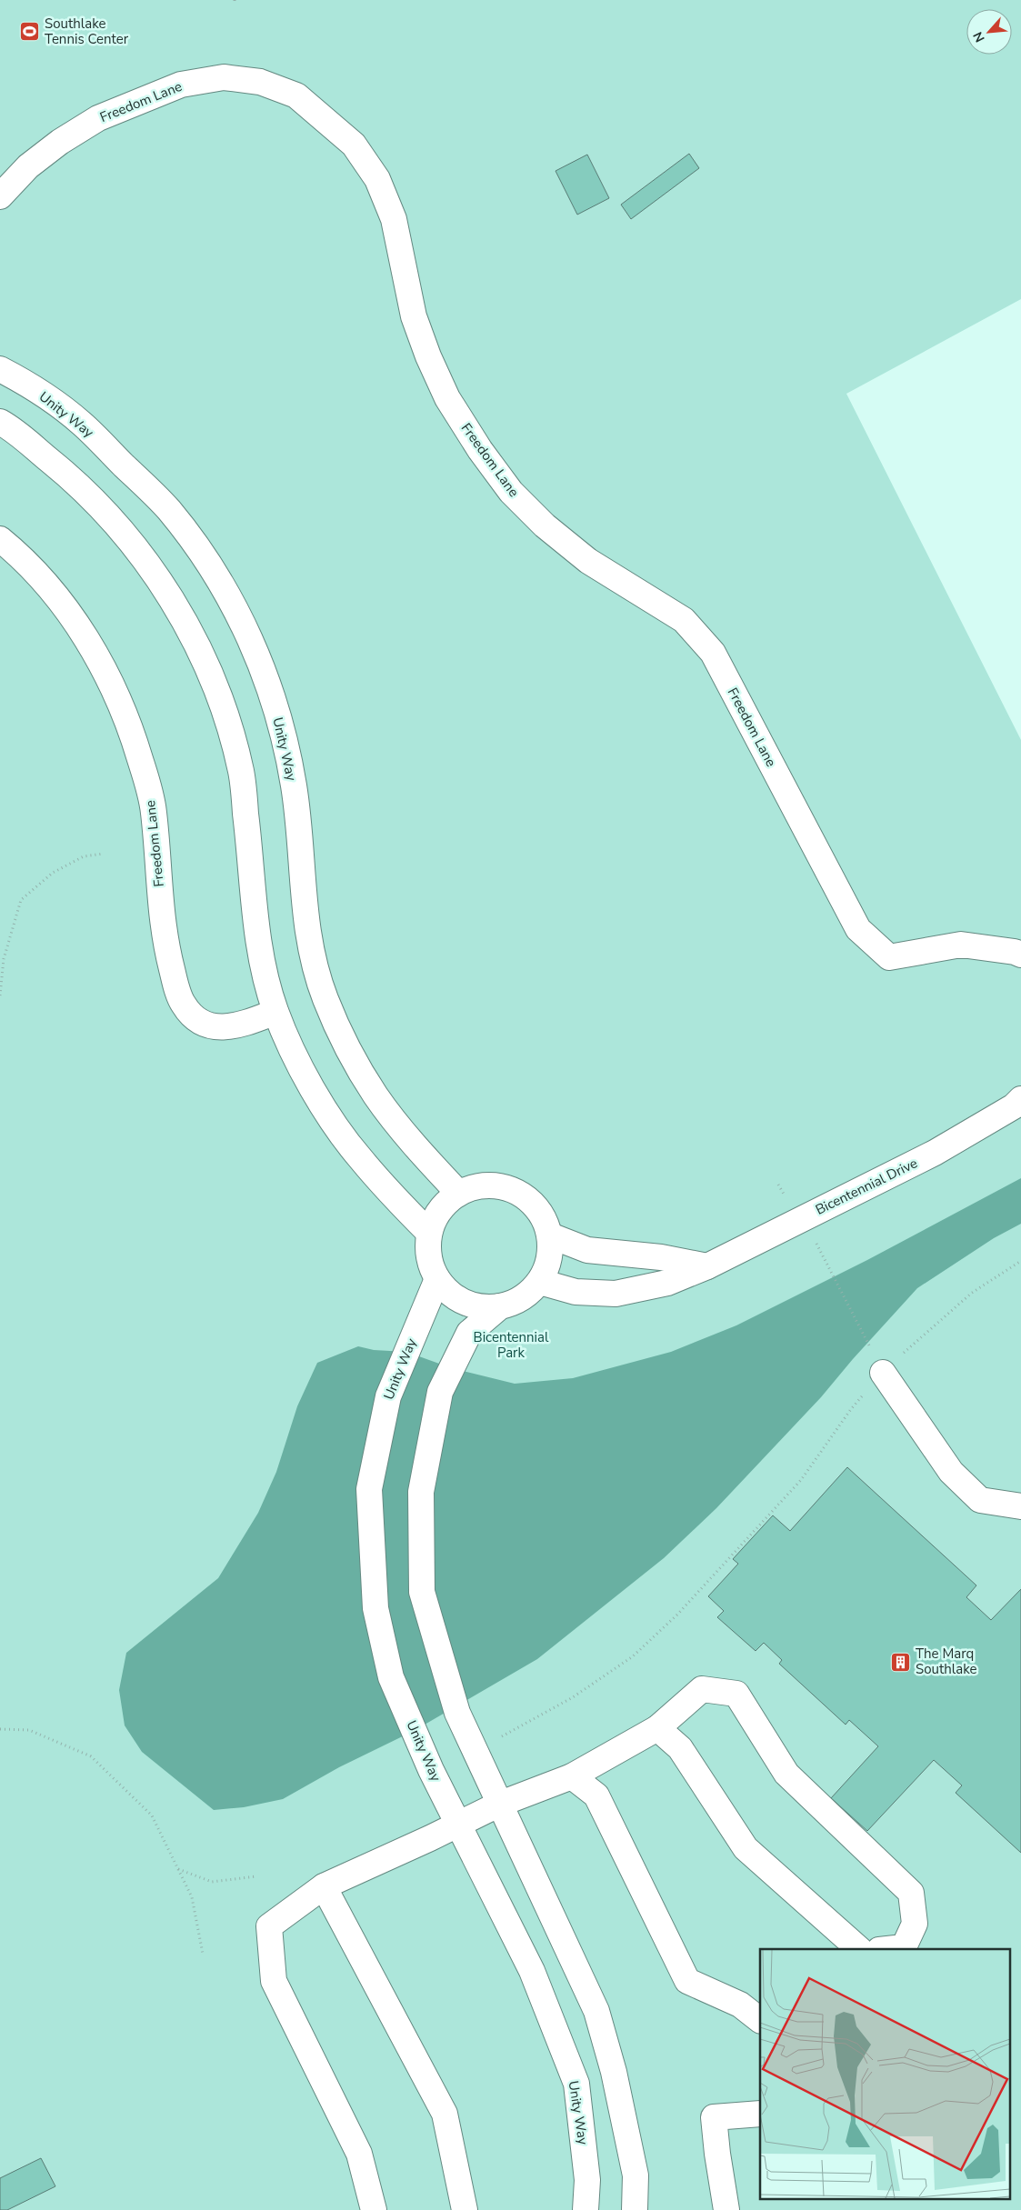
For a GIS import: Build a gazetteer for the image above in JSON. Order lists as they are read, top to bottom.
{
  "streets": {
    "street": ["Freedom Lane", "Unity Way", "Bicentennial Drive"]
  },
  "crossings": [
    ["Unity Way", "Bicentennial Drive"]
  ],
  "parks": ["Bicentennial Park"],
  "places": {
    "sports": ["Southlake Tennis Center"],
    "building": ["The Marq Southlake"]
  },
  "north": "bottom left"
}
